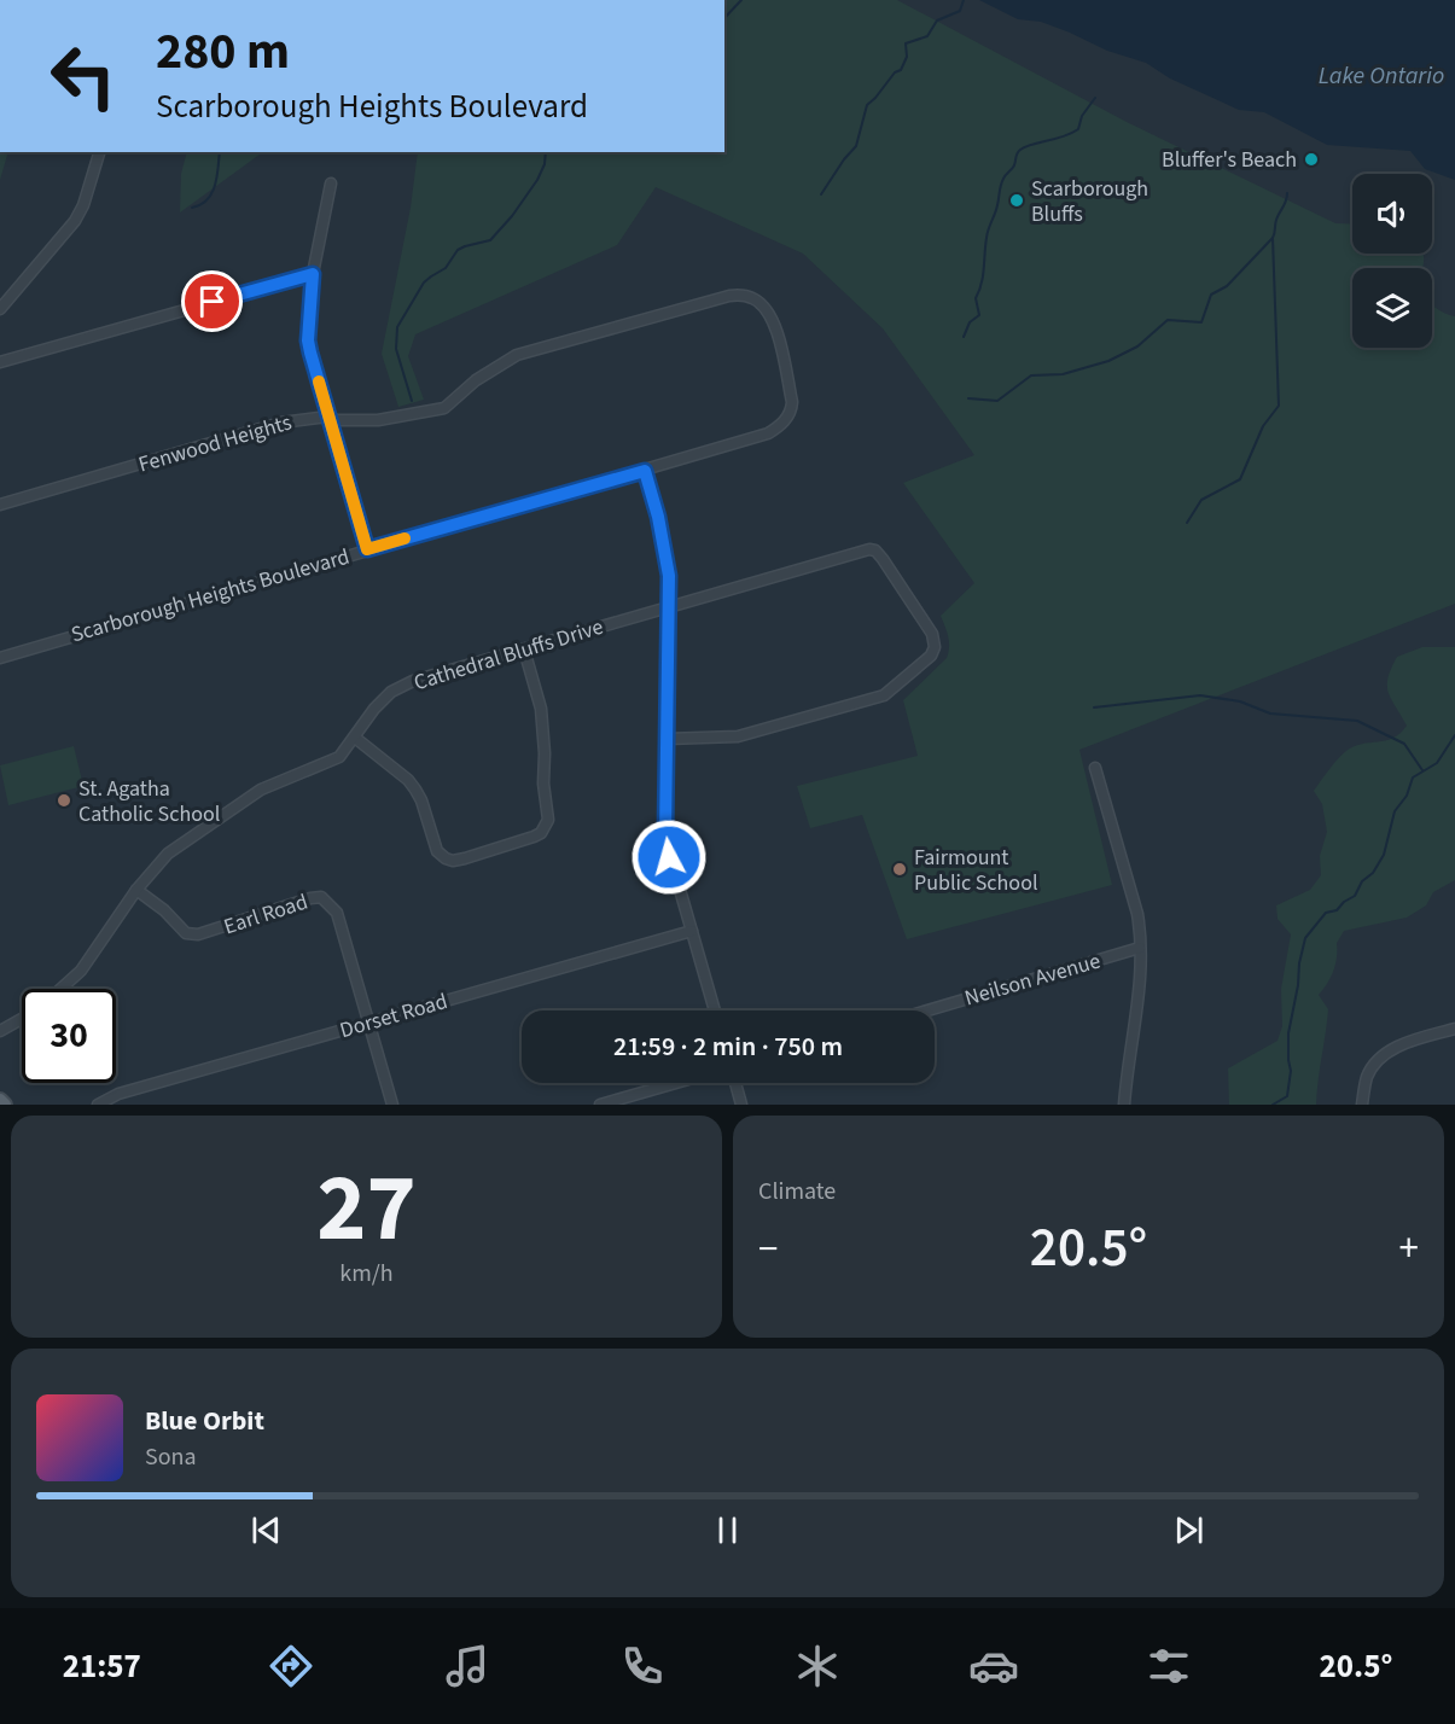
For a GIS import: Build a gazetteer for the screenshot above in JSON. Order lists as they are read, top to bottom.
{
  "streets": {
    "street": [
      "Fenwood Heights",
      "Scarborough Heights Boulevard",
      "Cathedral Bluffs Drive",
      "Earl Road",
      "Neilson Avenue",
      "Dorset Road"
    ]
  },
  "crossings": [
    ["Fenwood Heights", "Scarborough Heights Boulevard"],
    ["Cathedral Bluffs Drive", "Earl Road"],
    ["Earl Road", "Dorset Road"]
  ],
  "water": ["Lake Ontario"],
  "places": [
    "Bluffer's Beach",
    "Scarborough Bluffs",
    "St. Agatha Catholic School",
    "Fairmount Public School"
  ],
  "page": {
    "turn": ["280 m", "Scarborough Heights Boulevard"],
    "limit": "30",
    "trip": "21:59 · 2 min · 750 m",
    "tile": [
      ["27", "km/h"],
      "Climate"
    ],
    "heat": ["−", "20.5°", "+"],
    "song": ["Blue Orbit", "Sona"],
    "tabs": ["21:57", "20.5°"]
  }
}
